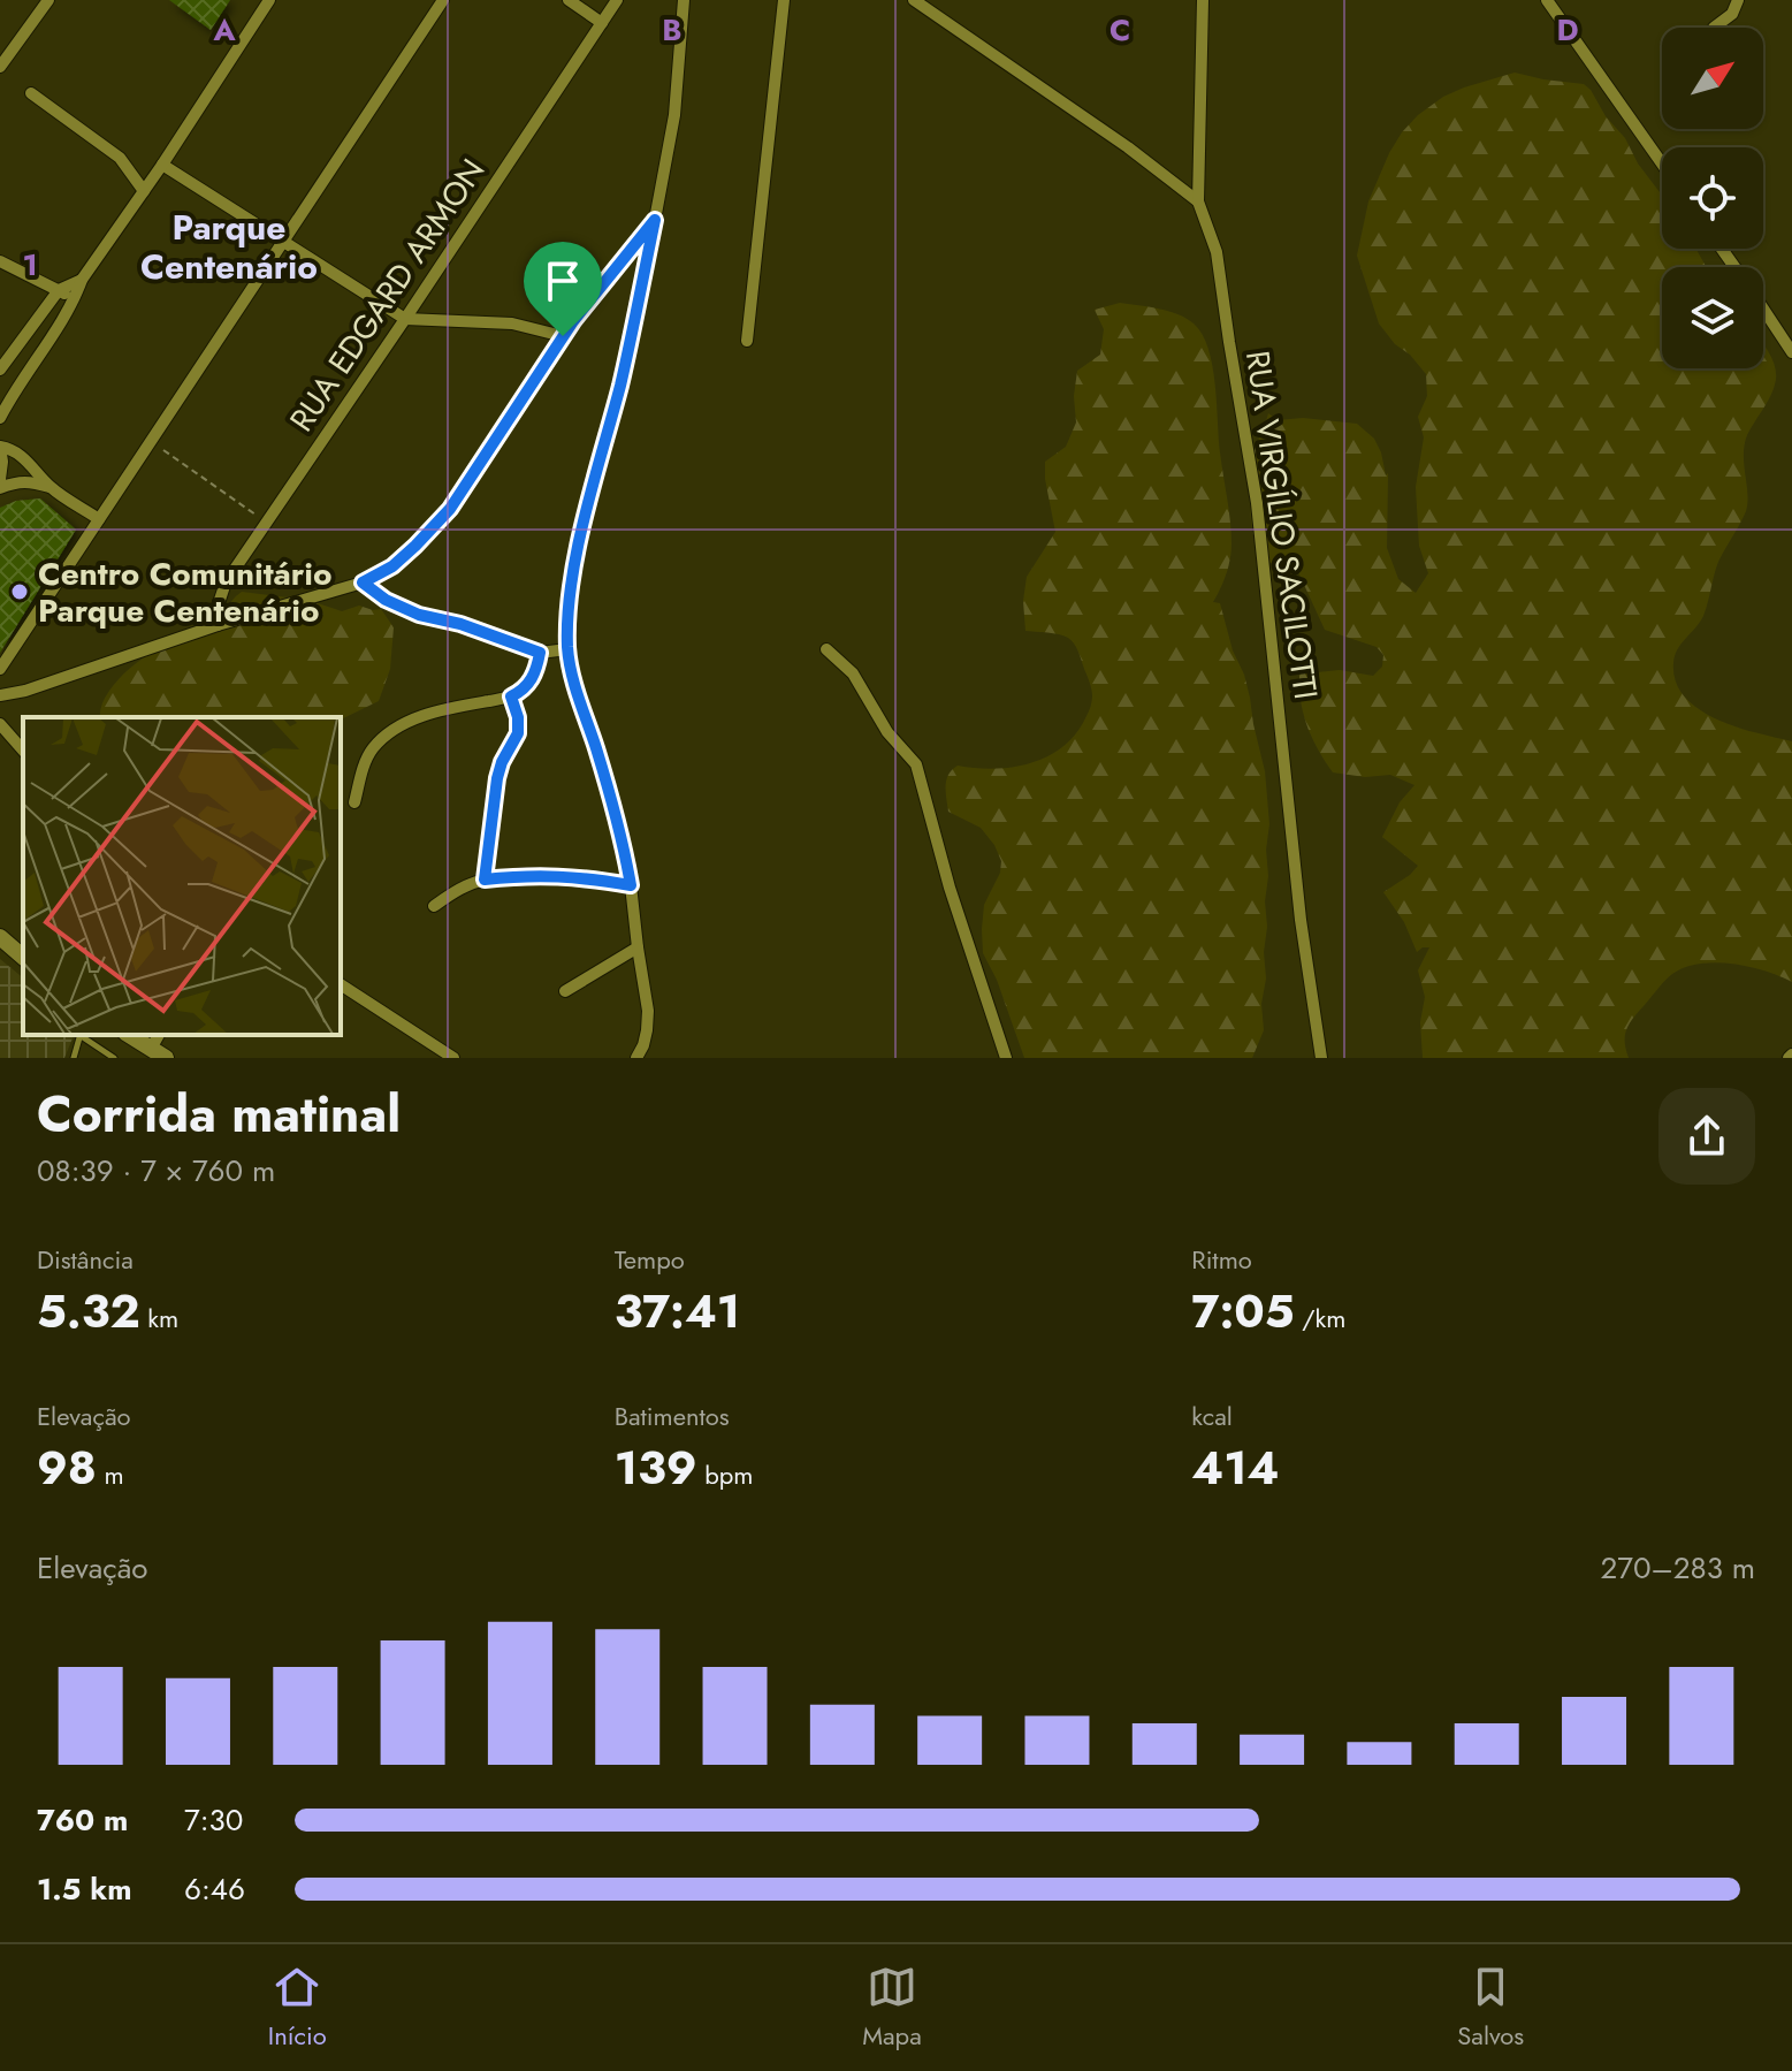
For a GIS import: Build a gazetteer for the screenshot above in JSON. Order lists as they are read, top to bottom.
{
  "streets": {
    "street": ["RUA EDGARD ARMON", "RUA VIRGÍLIO SACILOTTI"]
  },
  "districts": ["Parque Centenário"],
  "places": ["Centro Comunitário Parque Centenário"],
  "north": "top right",
  "page": {
    "heading": ["Corrida matinal", "08:39 · 7 × 760 m"],
    "stats": [
      ["Distância", "5.32 km"],
      ["Tempo", "37:41"],
      ["Ritmo", "7:05 /km"],
      ["Elevação", "98 m"],
      ["Batimentos", "139 bpm"],
      ["kcal", "414"]
    ],
    "chart": ["Elevação", "270–283 m"],
    "list": [
      {
        "name": "760 m",
        "note": "7:30"
      },
      {
        "name": "1.5 km",
        "note": "6:46"
      }
    ],
    "tabs": ["Início", "Mapa", "Salvos"]
  },
  "grid": {
    "columns": [
      "A",
      "B",
      "C",
      "D"
    ],
    "rows": ["1"]
  }
}
